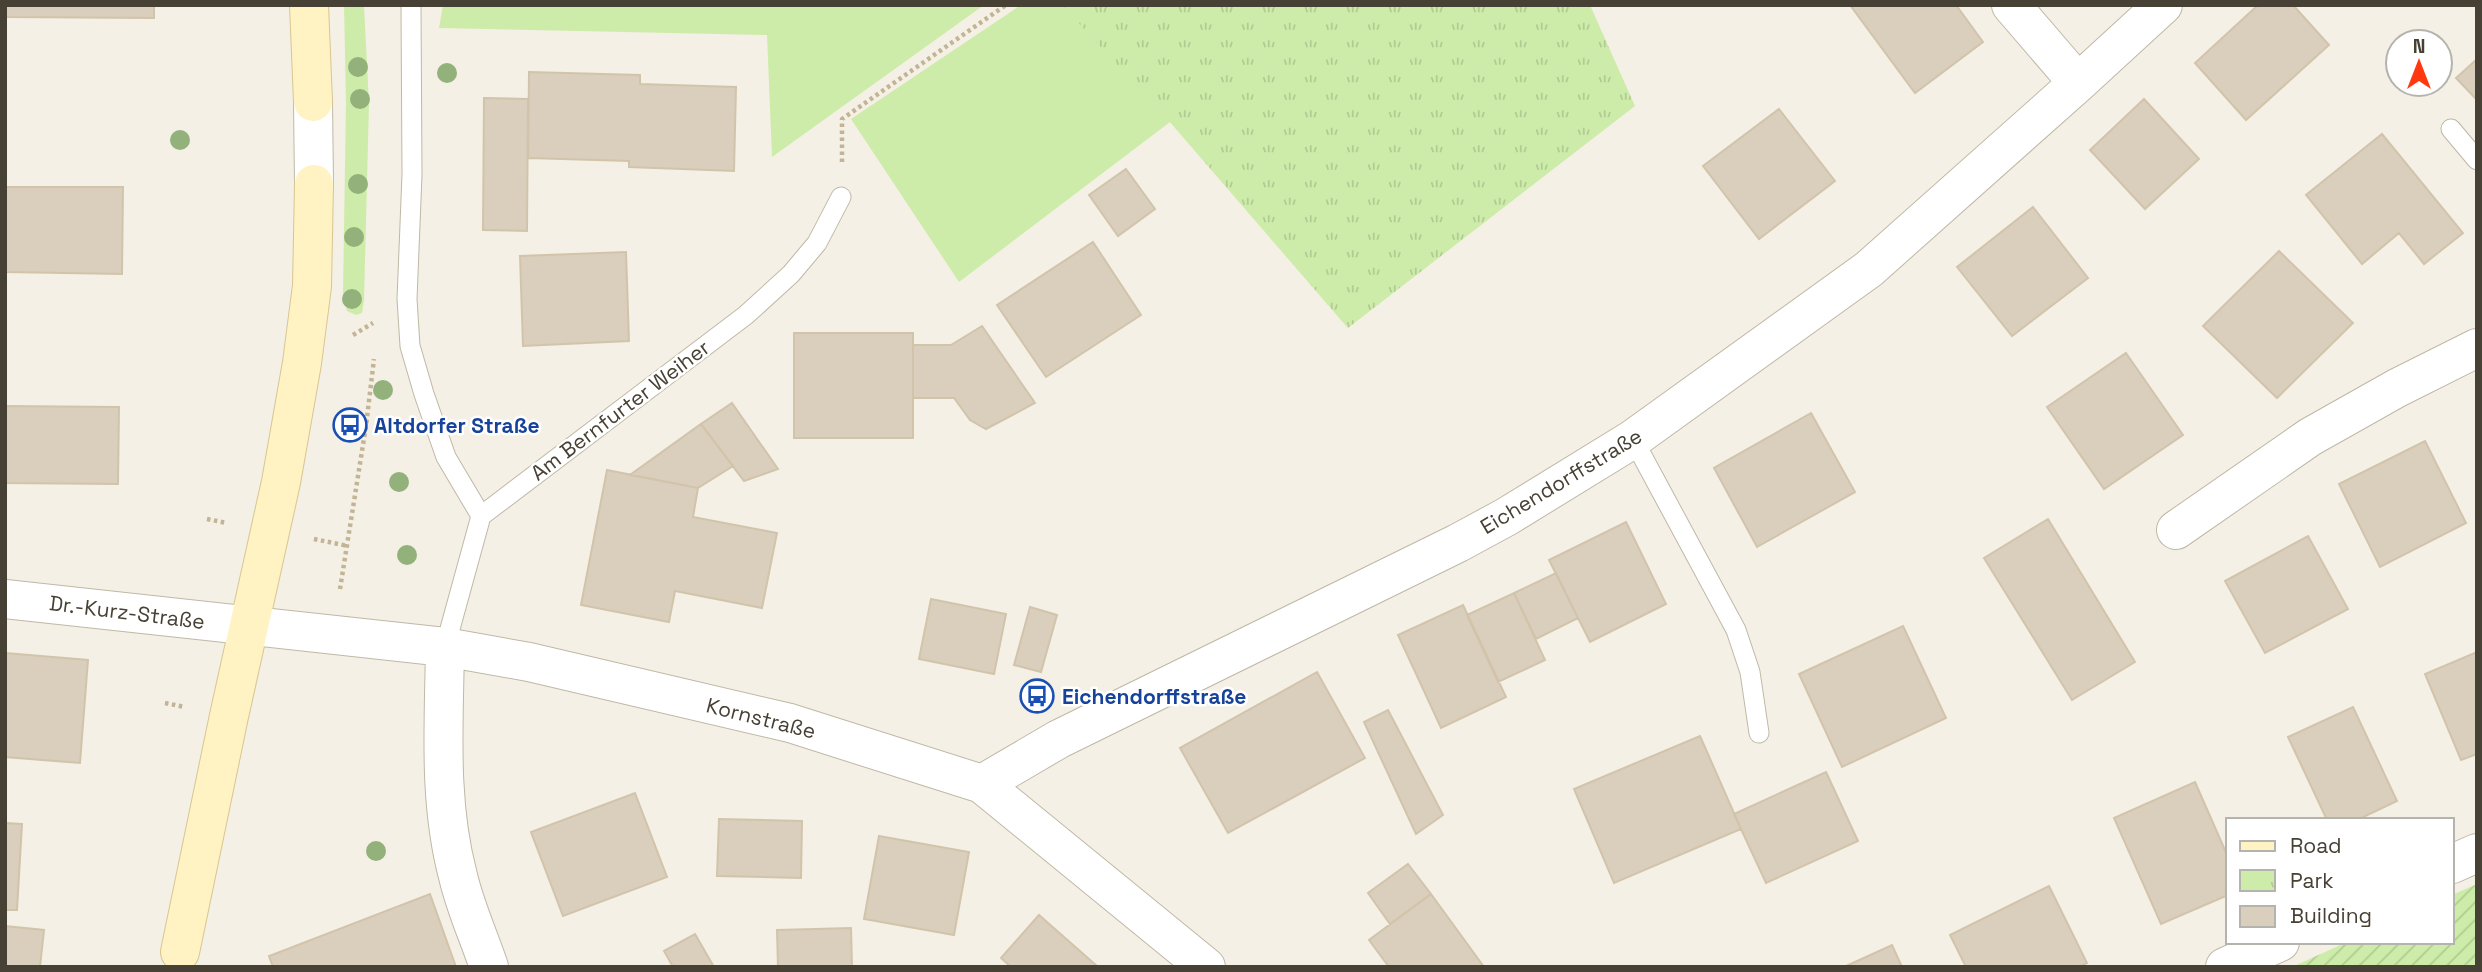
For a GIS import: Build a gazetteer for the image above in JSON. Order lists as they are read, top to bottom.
{
  "streets": {
    "street": ["Eichendorffstraße", "Dr.-Kurz-Straße", "Kornstraße"],
    "lane": ["Am Bernfurter Weiher"]
  },
  "crossings": [
    ["Eichendorffstraße", "Kornstraße"],
    ["Dr.-Kurz-Straße", "Kornstraße"]
  ],
  "places": {
    "bus stop": ["Altdorfer Straße", "Eichendorffstraße"]
  },
  "legend": ["Road", "Park", "Building"],
  "north": "top"
}
